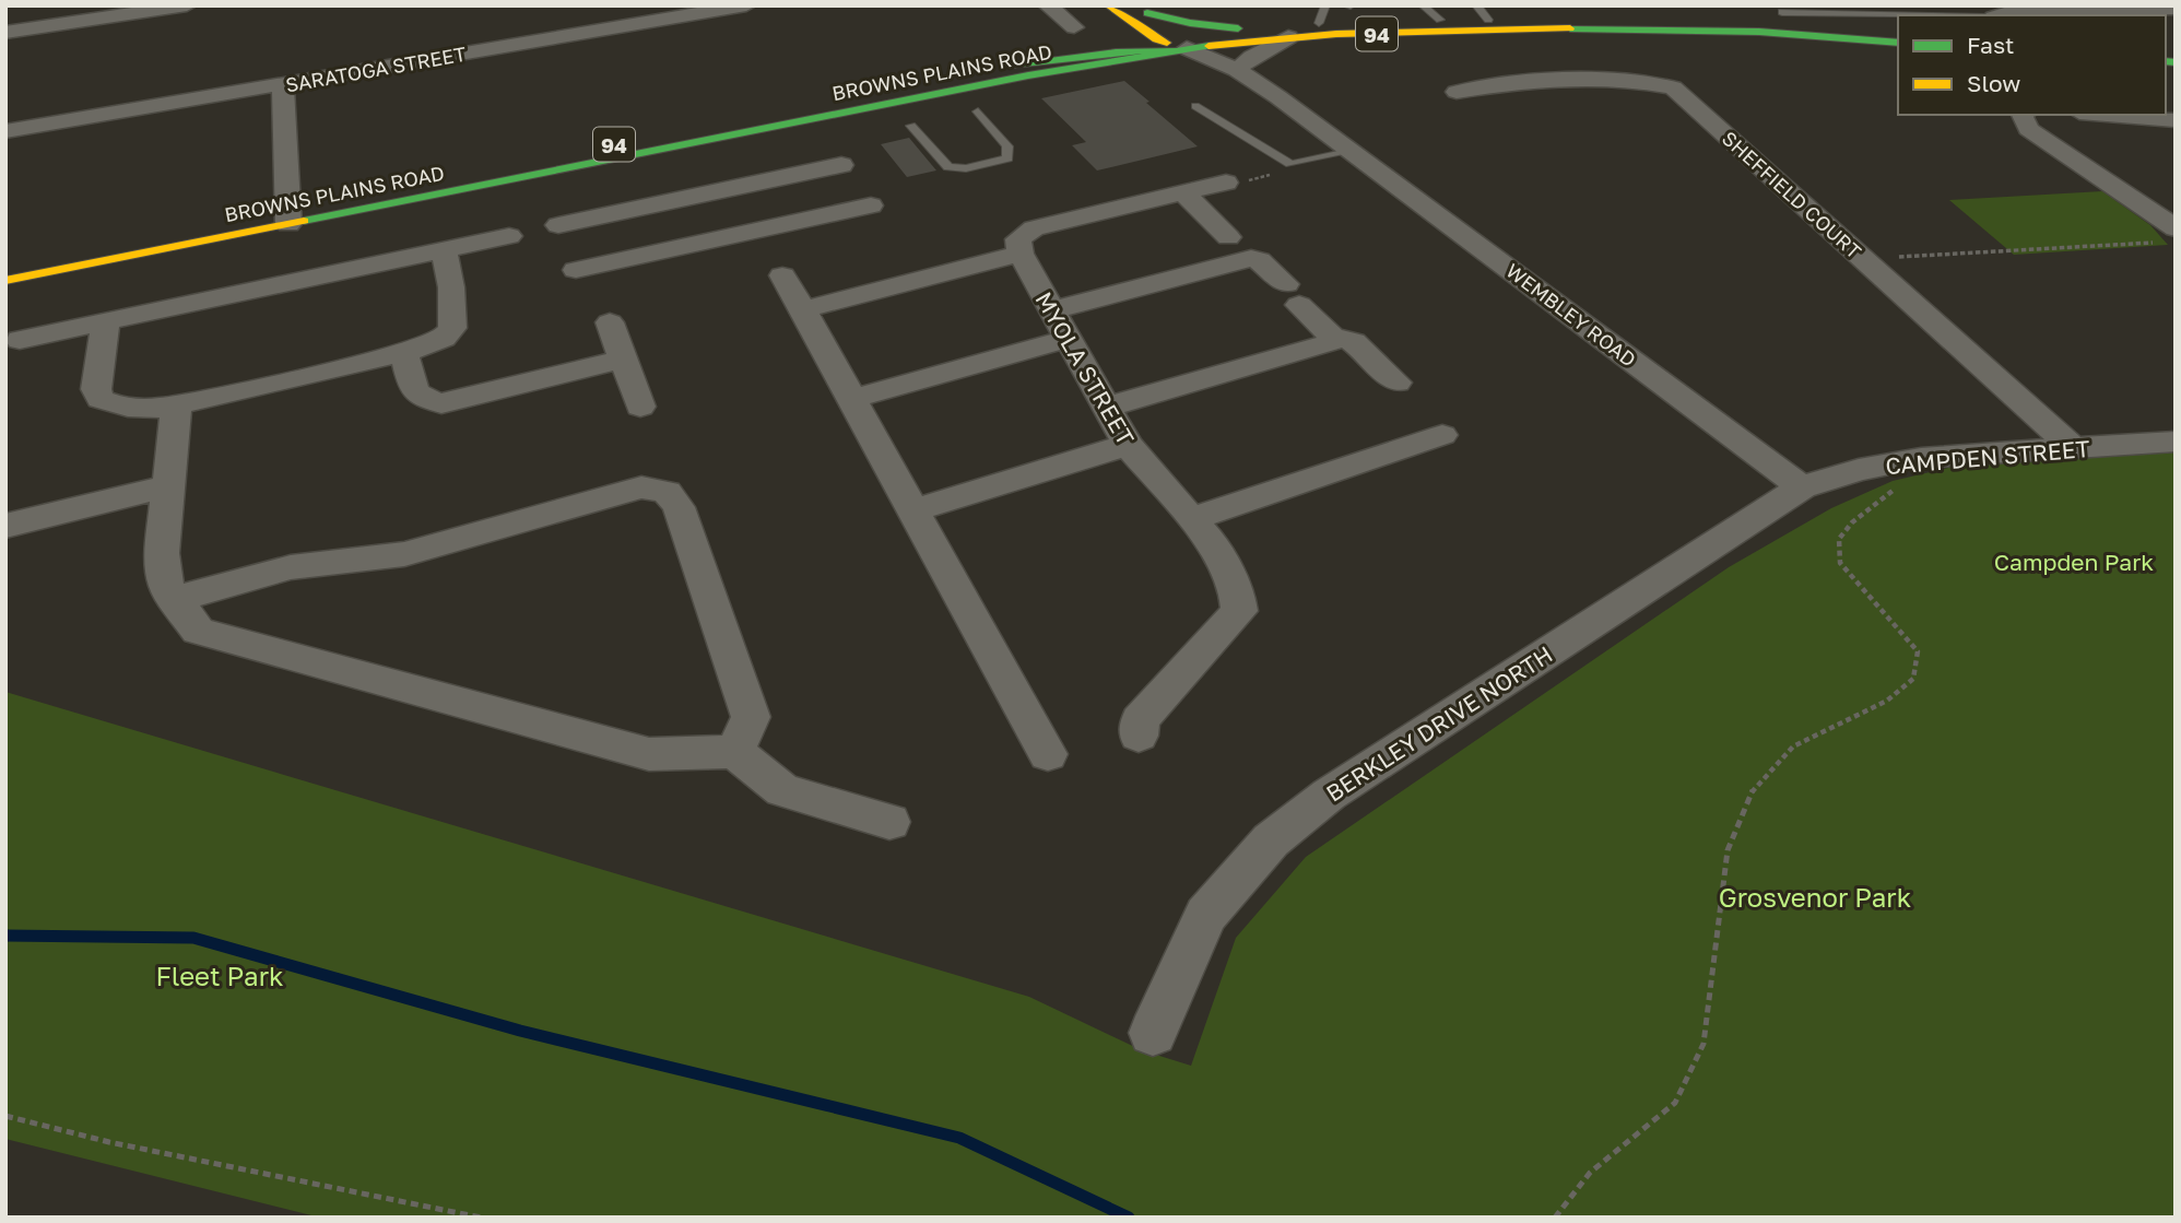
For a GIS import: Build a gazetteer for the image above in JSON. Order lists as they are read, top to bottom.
{
  "streets": {
    "main road": ["94", "BROWNS PLAINS ROAD", "WEMBLEY ROAD"],
    "street": [
      "SARATOGA STREET",
      "SHEFFIELD COURT",
      "MYOLA STREET",
      "CAMPDEN STREET",
      "BERKLEY DRIVE NORTH"
    ]
  },
  "crossings": [
    ["BROWNS PLAINS ROAD", "WEMBLEY ROAD"],
    ["SHEFFIELD COURT", "CAMPDEN STREET"],
    ["WEMBLEY ROAD", "CAMPDEN STREET"],
    ["WEMBLEY ROAD", "BERKLEY DRIVE NORTH"],
    ["CAMPDEN STREET", "BERKLEY DRIVE NORTH"]
  ],
  "parks": ["Campden Park", "Grosvenor Park", "Fleet Park"],
  "legend": ["Fast", "Slow"]
}
